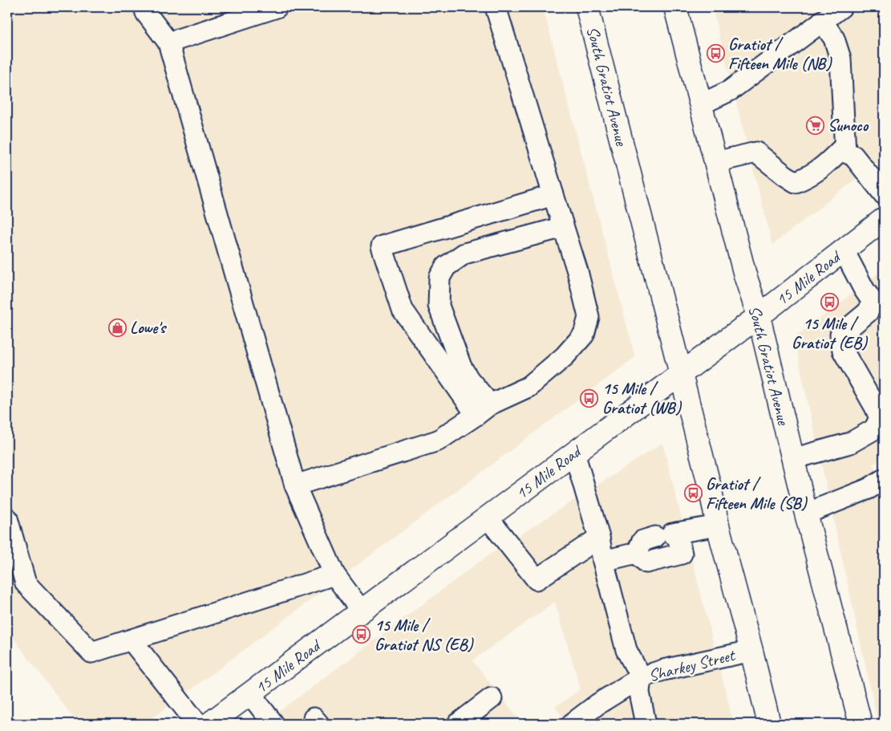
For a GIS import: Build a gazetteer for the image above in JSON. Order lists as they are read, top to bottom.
{
  "streets": {
    "main road": ["South Gratiot Avenue", "15 Mile Road"],
    "street": ["Sharkey Street"]
  },
  "crossings": [
    ["South Gratiot Avenue", "15 Mile Road"],
    ["South Gratiot Avenue", "Sharkey Street"]
  ],
  "places": {
    "bus stop": [
      "Gratiot / Fifteen Mile (NB)",
      "15 Mile / Gratiot (EB)",
      "15 Mile / Gratiot (WB)",
      "Gratiot / Fifteen Mile (SB)",
      "15 Mile / Gratiot NS (EB)"
    ],
    "supermarket": ["Sunoco"],
    "shop": ["Lowe's"]
  }
}
